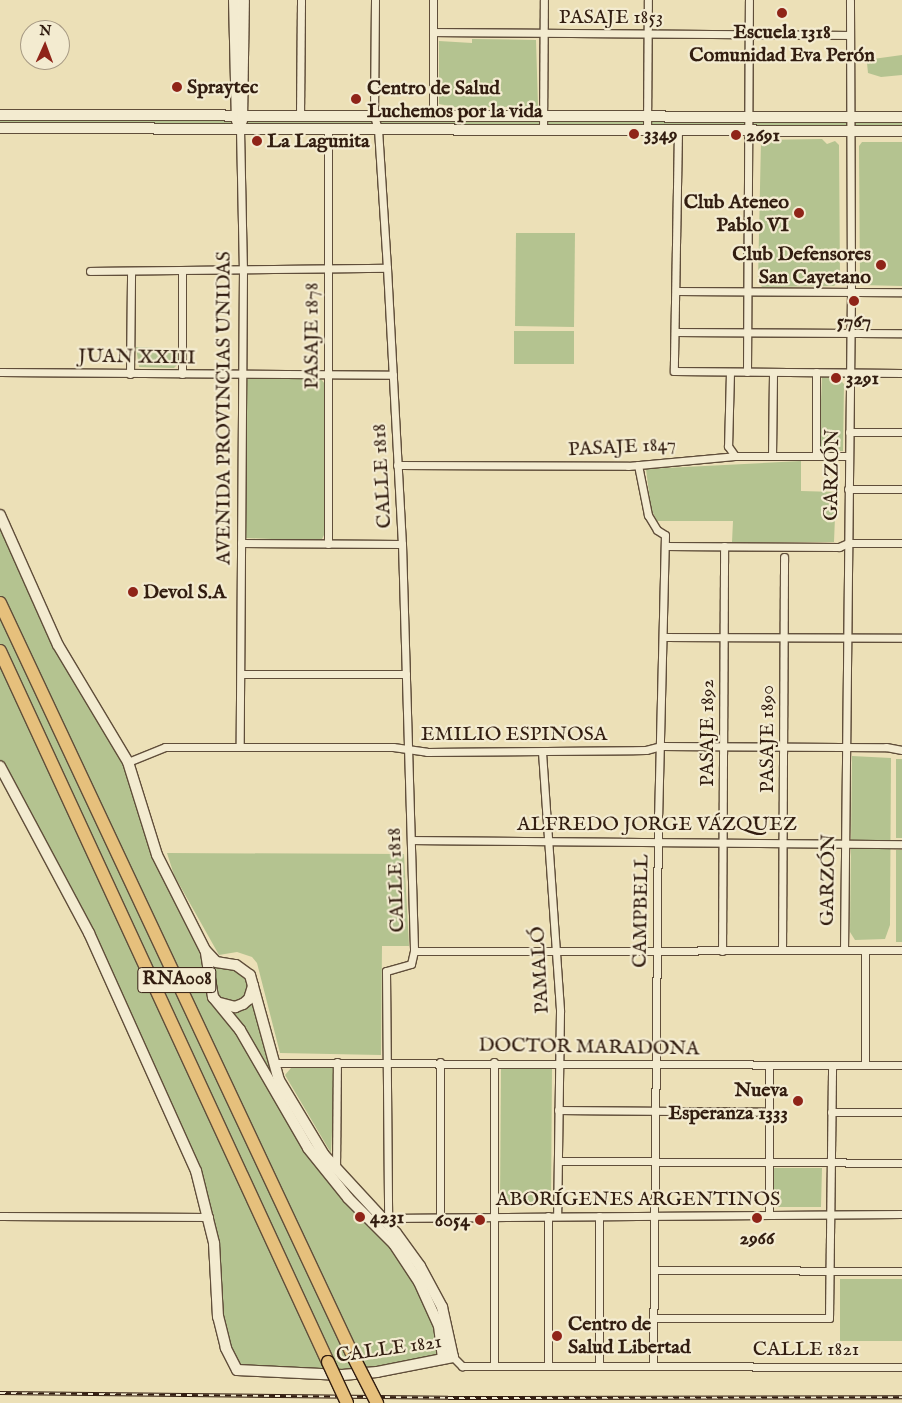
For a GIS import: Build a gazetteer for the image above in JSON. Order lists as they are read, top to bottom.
{
  "streets": {
    "highway": ["RNA008"],
    "main road": ["AVENIDA PROVINCIAS UNIDAS", "CALLE 1821"],
    "street": [
      "PASAJE 1853",
      "PASAJE 1878",
      "JUAN XXIII",
      "PASAJE 1847",
      "GARZÓN",
      "CALLE 1818",
      "PASAJE 1892",
      "EMILIO ESPINOSA",
      "PASAJE 1890",
      "ALFREDO JORGE VÁZQUEZ",
      "CAMPBELL",
      "PAMALÓ",
      "DOCTOR MARADONA",
      "ABORÍGENES ARGENTINOS"
    ]
  },
  "crossings": [
    ["PASAJE 1853", "GARZÓN"],
    ["PASAJE 1878", "JUAN XXIII"],
    ["JUAN XXIII", "AVENIDA PROVINCIAS UNIDAS"],
    ["JUAN XXIII", "CALLE 1818"],
    ["AVENIDA PROVINCIAS UNIDAS", "EMILIO ESPINOSA"],
    ["PASAJE 1847", "GARZÓN"],
    ["PASAJE 1847", "CALLE 1818"],
    ["PASAJE 1847", "CAMPBELL"],
    ["GARZÓN", "EMILIO ESPINOSA"],
    ["GARZÓN", "ALFREDO JORGE VÁZQUEZ"],
    ["CALLE 1818", "EMILIO ESPINOSA"],
    ["CALLE 1818", "ALFREDO JORGE VÁZQUEZ"],
    ["PASAJE 1892", "EMILIO ESPINOSA"],
    ["PASAJE 1892", "ALFREDO JORGE VÁZQUEZ"],
    ["EMILIO ESPINOSA", "PASAJE 1890"],
    ["EMILIO ESPINOSA", "CAMPBELL"],
    ["EMILIO ESPINOSA", "PAMALÓ"],
    ["PASAJE 1890", "ALFREDO JORGE VÁZQUEZ"],
    ["ALFREDO JORGE VÁZQUEZ", "CAMPBELL"],
    ["ALFREDO JORGE VÁZQUEZ", "PAMALÓ"],
    ["CAMPBELL", "DOCTOR MARADONA"],
    ["CAMPBELL", "ABORÍGENES ARGENTINOS"],
    ["CAMPBELL", "CALLE 1821"],
    ["PAMALÓ", "DOCTOR MARADONA"],
    ["PAMALÓ", "ABORÍGENES ARGENTINOS"]
  ],
  "places": [
    "Escuela 1318 Comunidad Eva Perón",
    "Spraytec",
    "Centro de Salud Luchemos por la vida",
    "3349",
    "2691",
    "La Lagunita",
    "Club Ateneo Pablo VI",
    "Club Defensores San Cayetano",
    "5767",
    "3291",
    "Devol S.A",
    "Nueva Esperanza 1333",
    "4231",
    "2966",
    "6054",
    "Centro de Salud Libertad"
  ],
  "north": "top"
}
